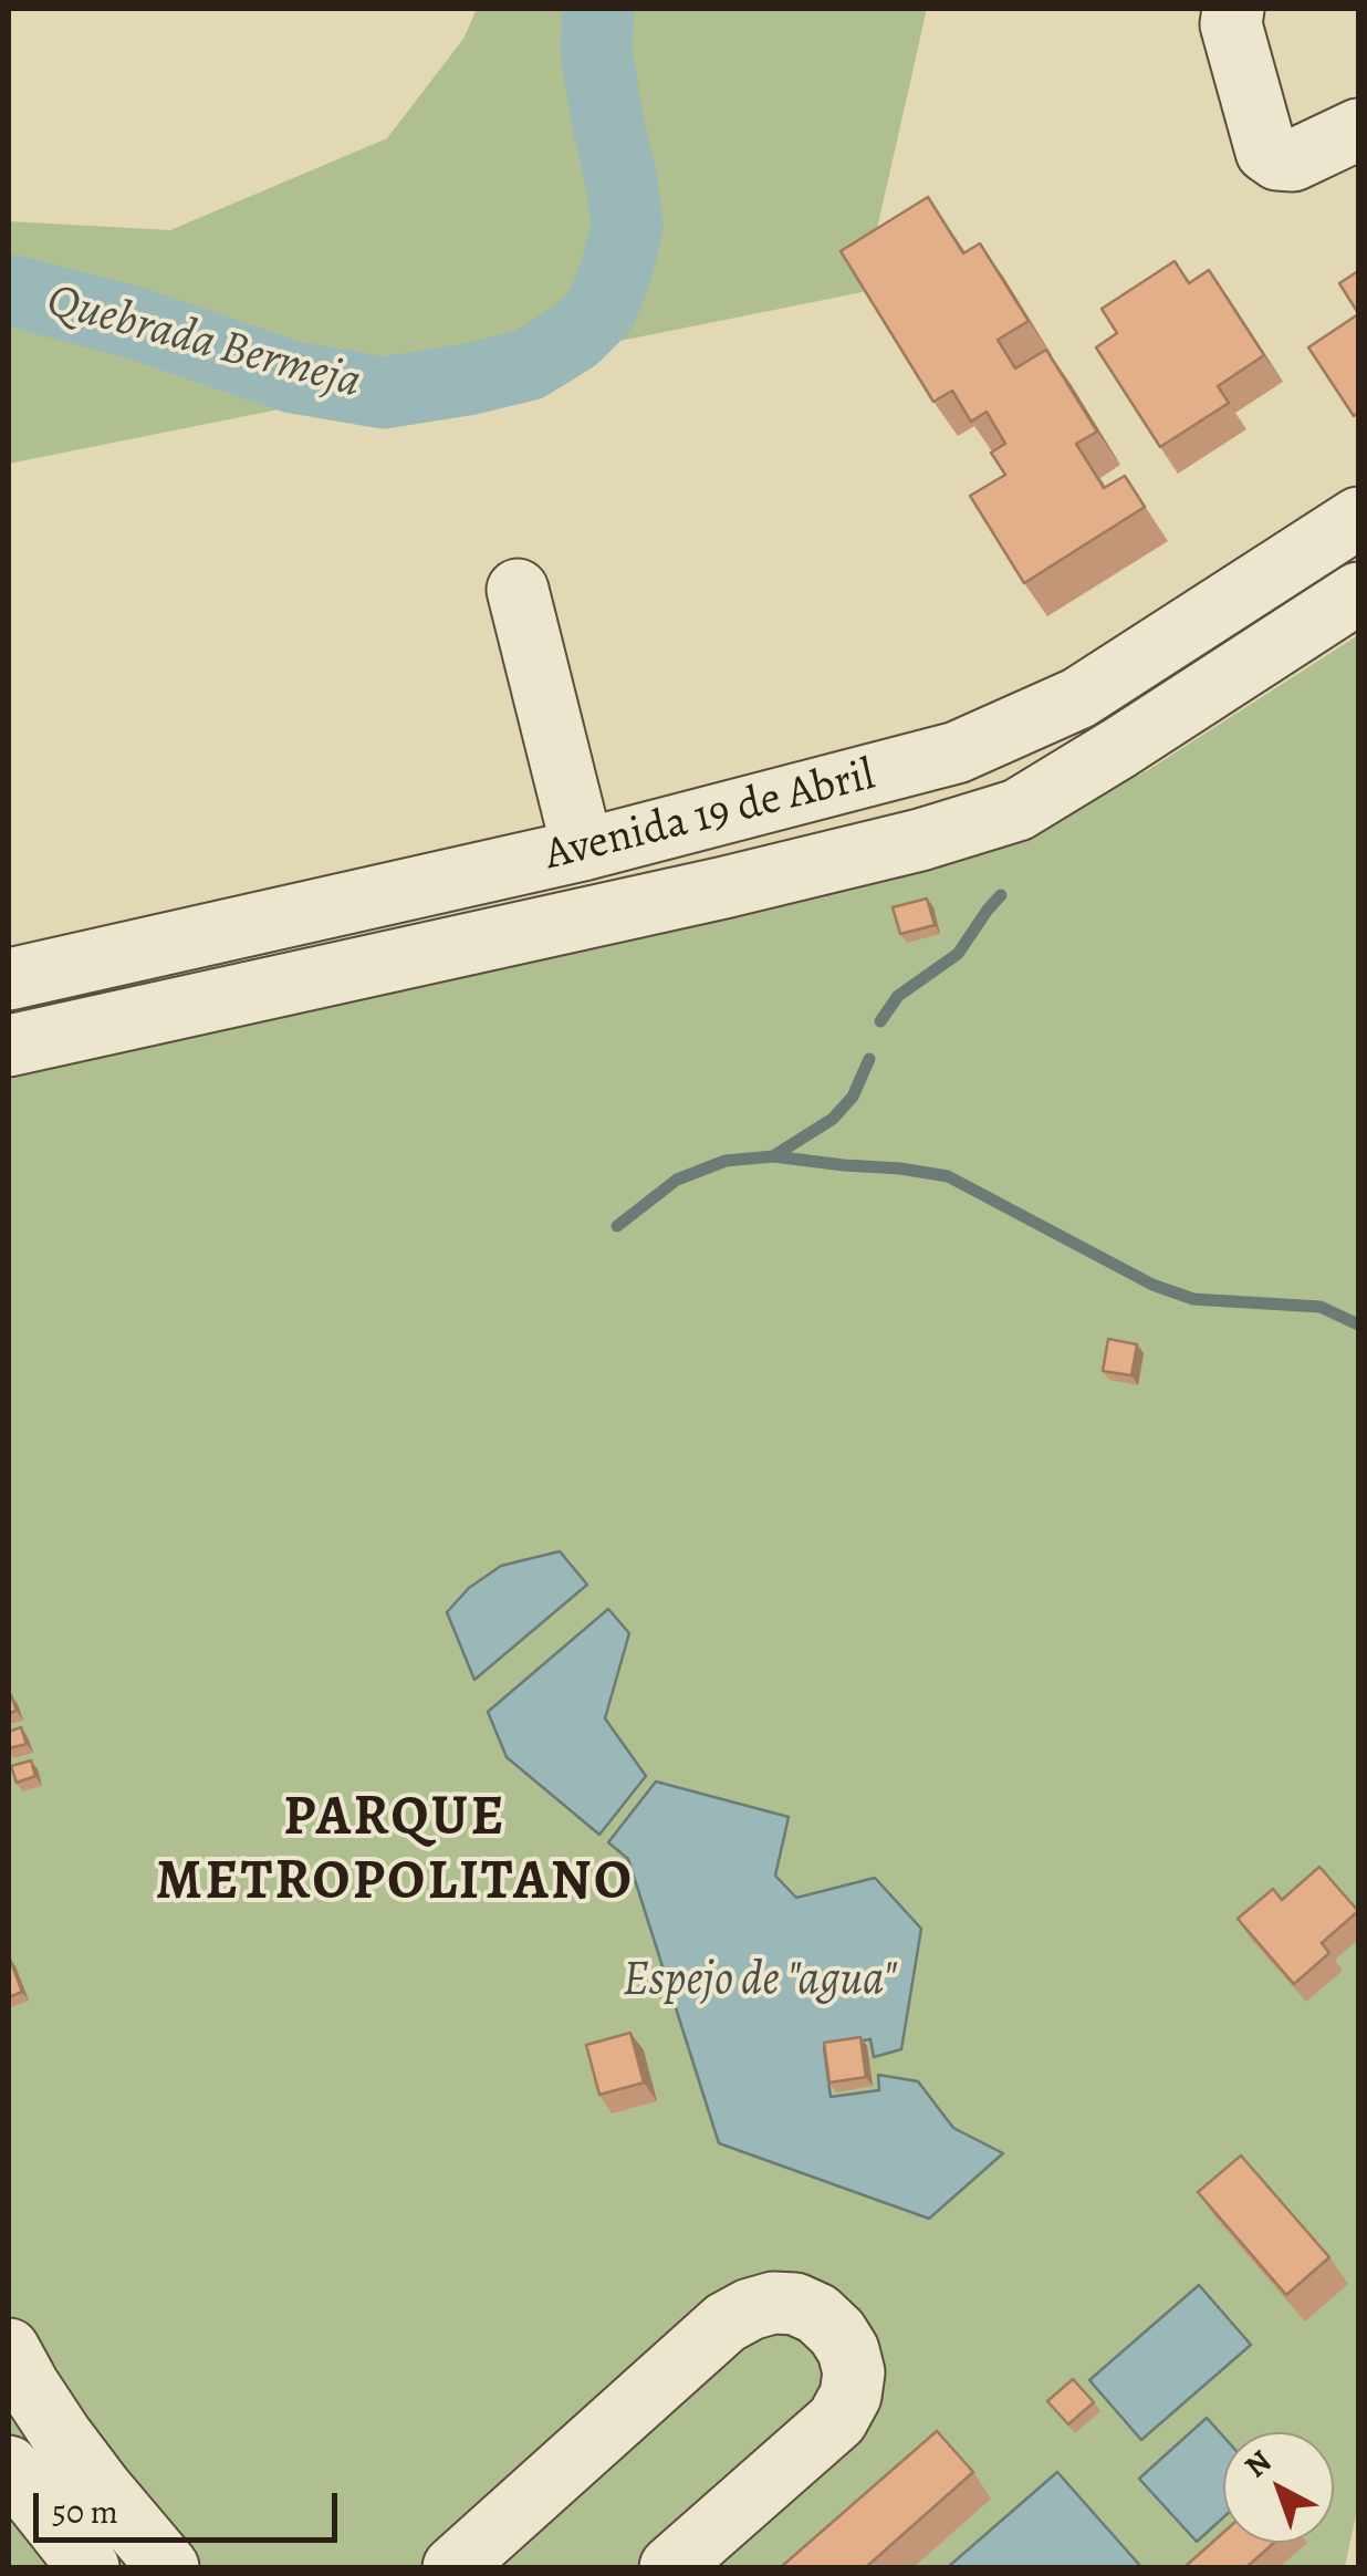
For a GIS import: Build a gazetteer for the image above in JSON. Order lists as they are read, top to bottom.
{
  "streets": {
    "street": ["Avenida 19 de Abril"]
  },
  "districts": ["PARQUE METROPOLITANO"],
  "water": ["Quebrada Bermeja", "Espejo de \"agua\""],
  "scale_bar": "50 m",
  "north": "top left"
}
